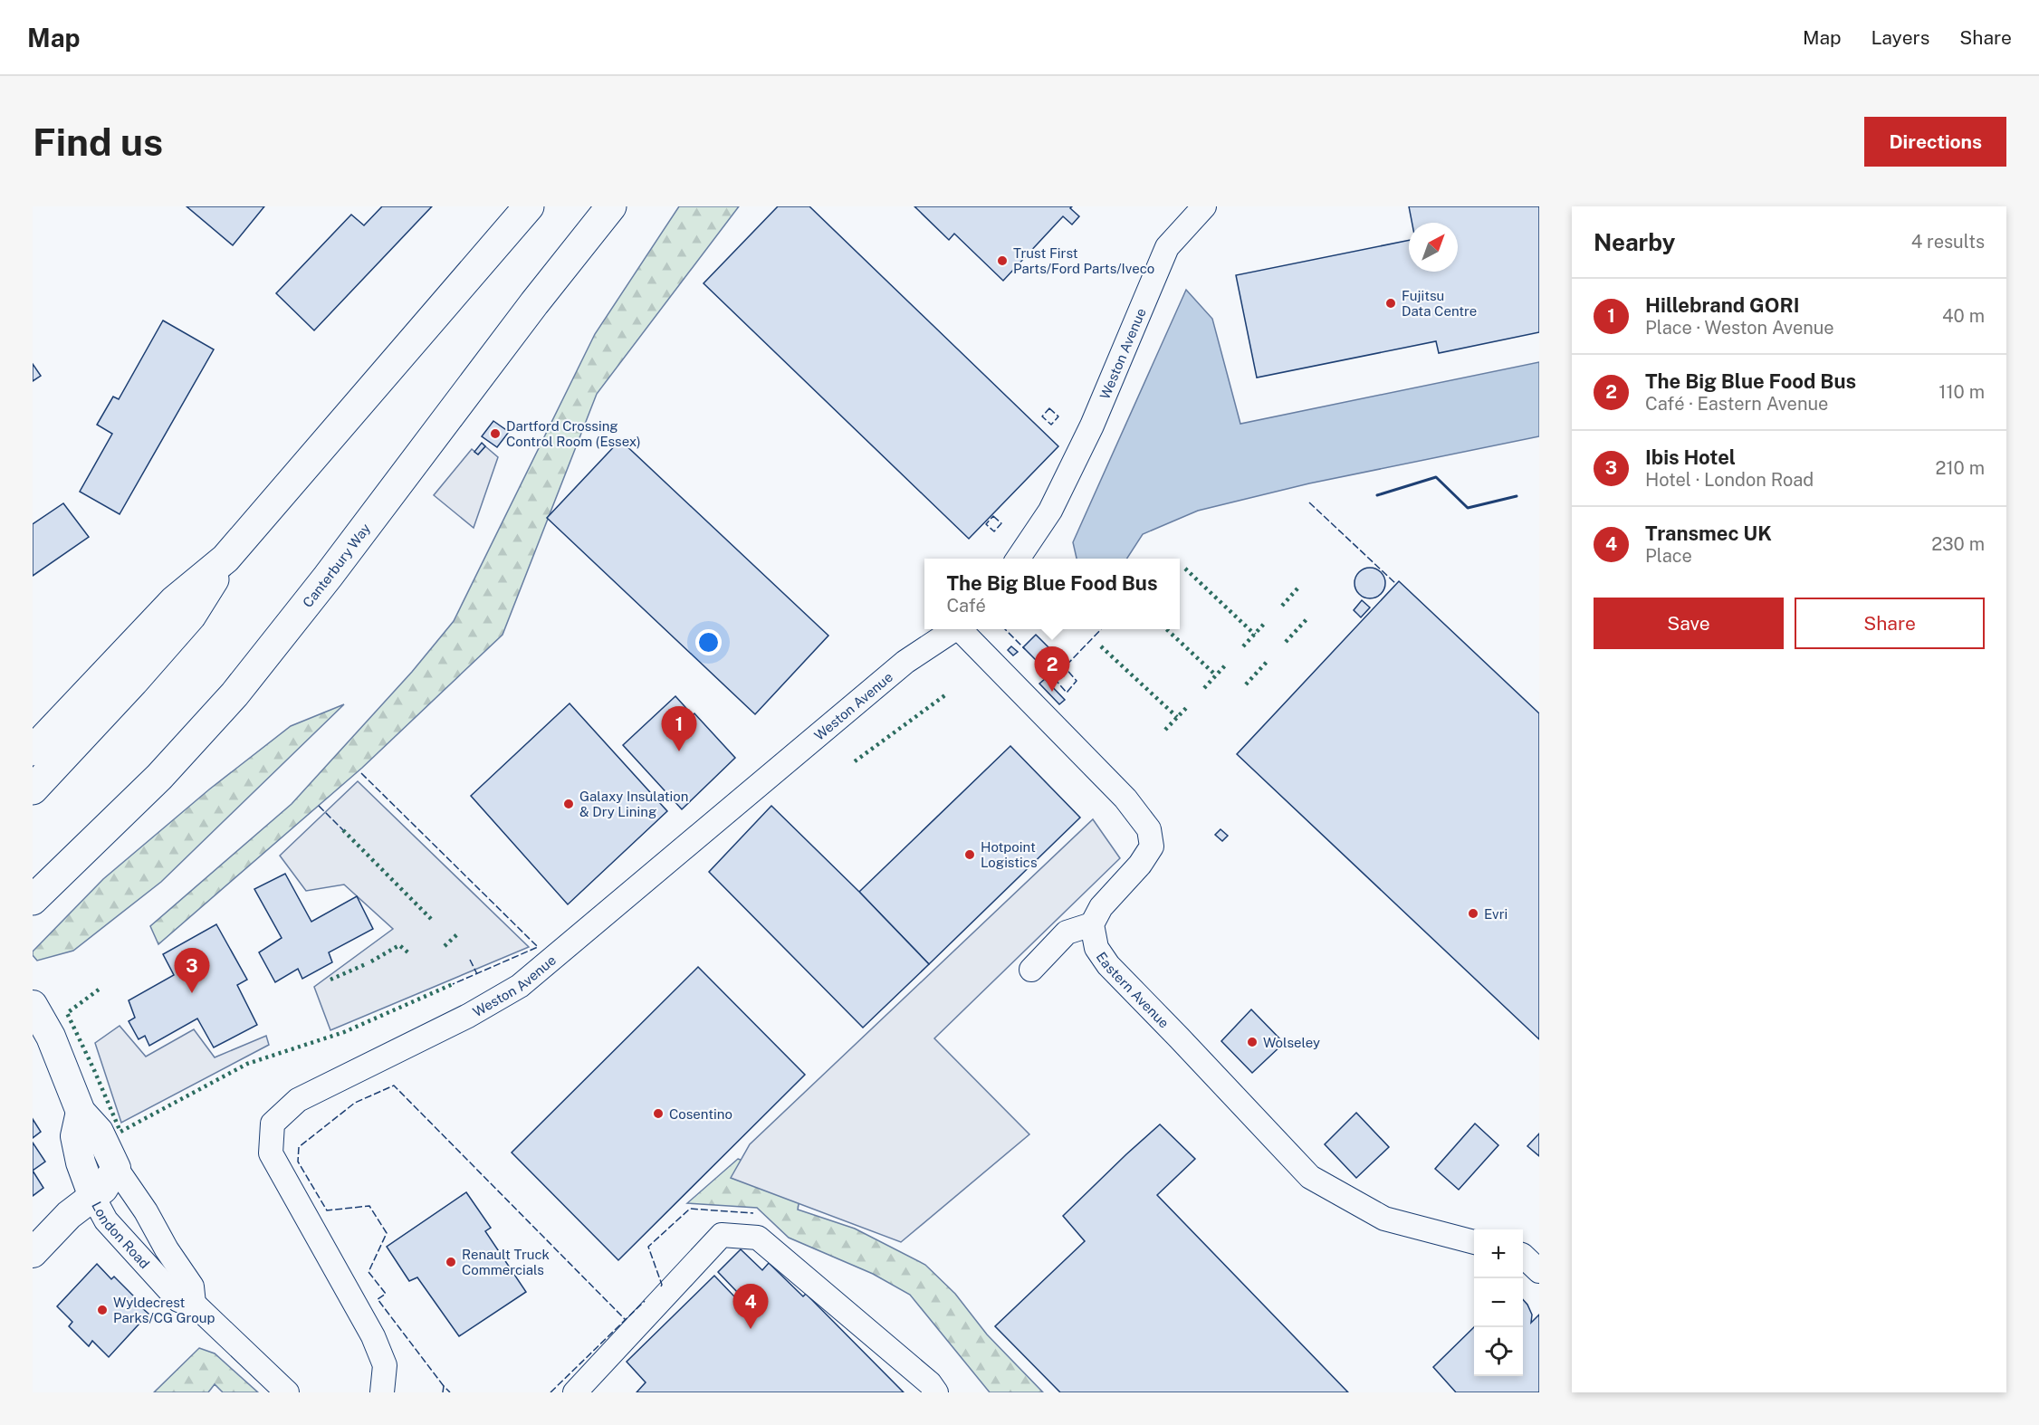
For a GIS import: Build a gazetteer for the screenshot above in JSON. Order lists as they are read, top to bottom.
{
  "streets": {
    "highway": ["Canterbury Way"],
    "main road": ["London Road"],
    "street": ["Weston Avenue", "Eastern Avenue"]
  },
  "places": [
    "Trust First Parts/Ford Parts/Iveco",
    "Fujitsu Data Centre",
    "Dartford Crossing Control Room (Essex)",
    "Galaxy Insulation & Dry Lining",
    "Hotpoint Logistics",
    "Evri",
    "Wolseley",
    "Cosentino",
    "Renault Truck Commercials",
    "Wyldecrest Parks/CG Group"
  ],
  "north": "top right",
  "page": {
    "header": "Map",
    "nav": ["Map", "Layers", "Share"],
    "buttons": [
      "Directions",
      ["Save", "Share"]
    ],
    "title": "Find us",
    "heading": ["Nearby", "4 results"],
    "list": [
      {
        "mark": "1",
        "name": "Hillebrand GORI",
        "note": "Place · Weston Avenue",
        "value": "40 m"
      },
      {
        "mark": "2",
        "name": "The Big Blue Food Bus",
        "note": "Café · Eastern Avenue",
        "value": "110 m"
      },
      {
        "mark": "3",
        "name": "Ibis Hotel",
        "note": "Hotel · London Road",
        "value": "210 m"
      },
      {
        "mark": "4",
        "name": "Transmec UK",
        "note": "Place",
        "value": "230 m"
      }
    ],
    "popup": ["The Big Blue Food Bus", "Café"],
    "pins": [
      "2",
      "1",
      "3",
      "4"
    ],
    "map_buttons": ["+", "−"]
  }
}
